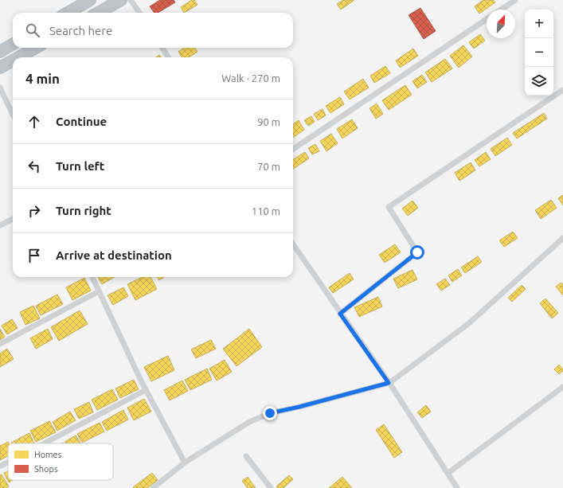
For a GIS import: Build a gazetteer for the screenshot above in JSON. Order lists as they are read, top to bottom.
{
  "legend": ["Homes", "Shops"],
  "north": "top right",
  "page": {
    "map_buttons": ["+", "−"],
    "search": "Search here",
    "heading": ["4 min", "Walk · 270 m"],
    "list": [
      ["Continue", "90 m"],
      ["Turn left", "70 m"],
      ["Turn right", "110 m"],
      "Arrive at destination"
    ]
  }
}
